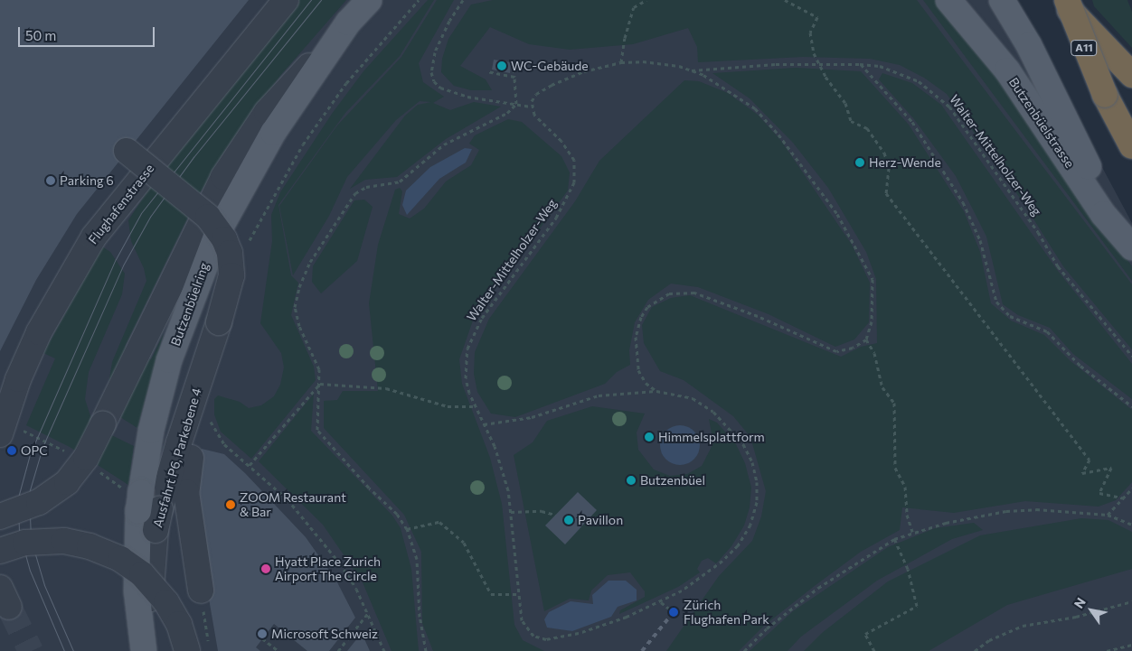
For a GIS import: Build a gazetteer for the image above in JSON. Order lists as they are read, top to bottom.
{
  "streets": {
    "highway": ["A11"],
    "main road": ["Butzenbüelstrasse", "Butzenbüelring"],
    "street": ["Flughafenstrasse", "Ausfahrt P6, Parkebene 4"],
    "path": ["Walter-Mittelholzer-Weg"]
  },
  "crossings": [
    ["Flughafenstrasse", "Ausfahrt P6, Parkebene 4"],
    ["Butzenbüelring", "Ausfahrt P6, Parkebene 4"]
  ],
  "places": [
    "WC-Gebäude",
    "Herz-Wende",
    "Parking 6",
    "Himmelsplattform",
    "OPC",
    "Butzenbüel",
    "ZOOM Restaurant & Bar",
    "Pavillon",
    "Hyatt Place Zurich Airport The Circle",
    "Zürich Flughafen Park",
    "Microsoft Schweiz"
  ],
  "scale_bar": "50 m",
  "north": "top left"
}
